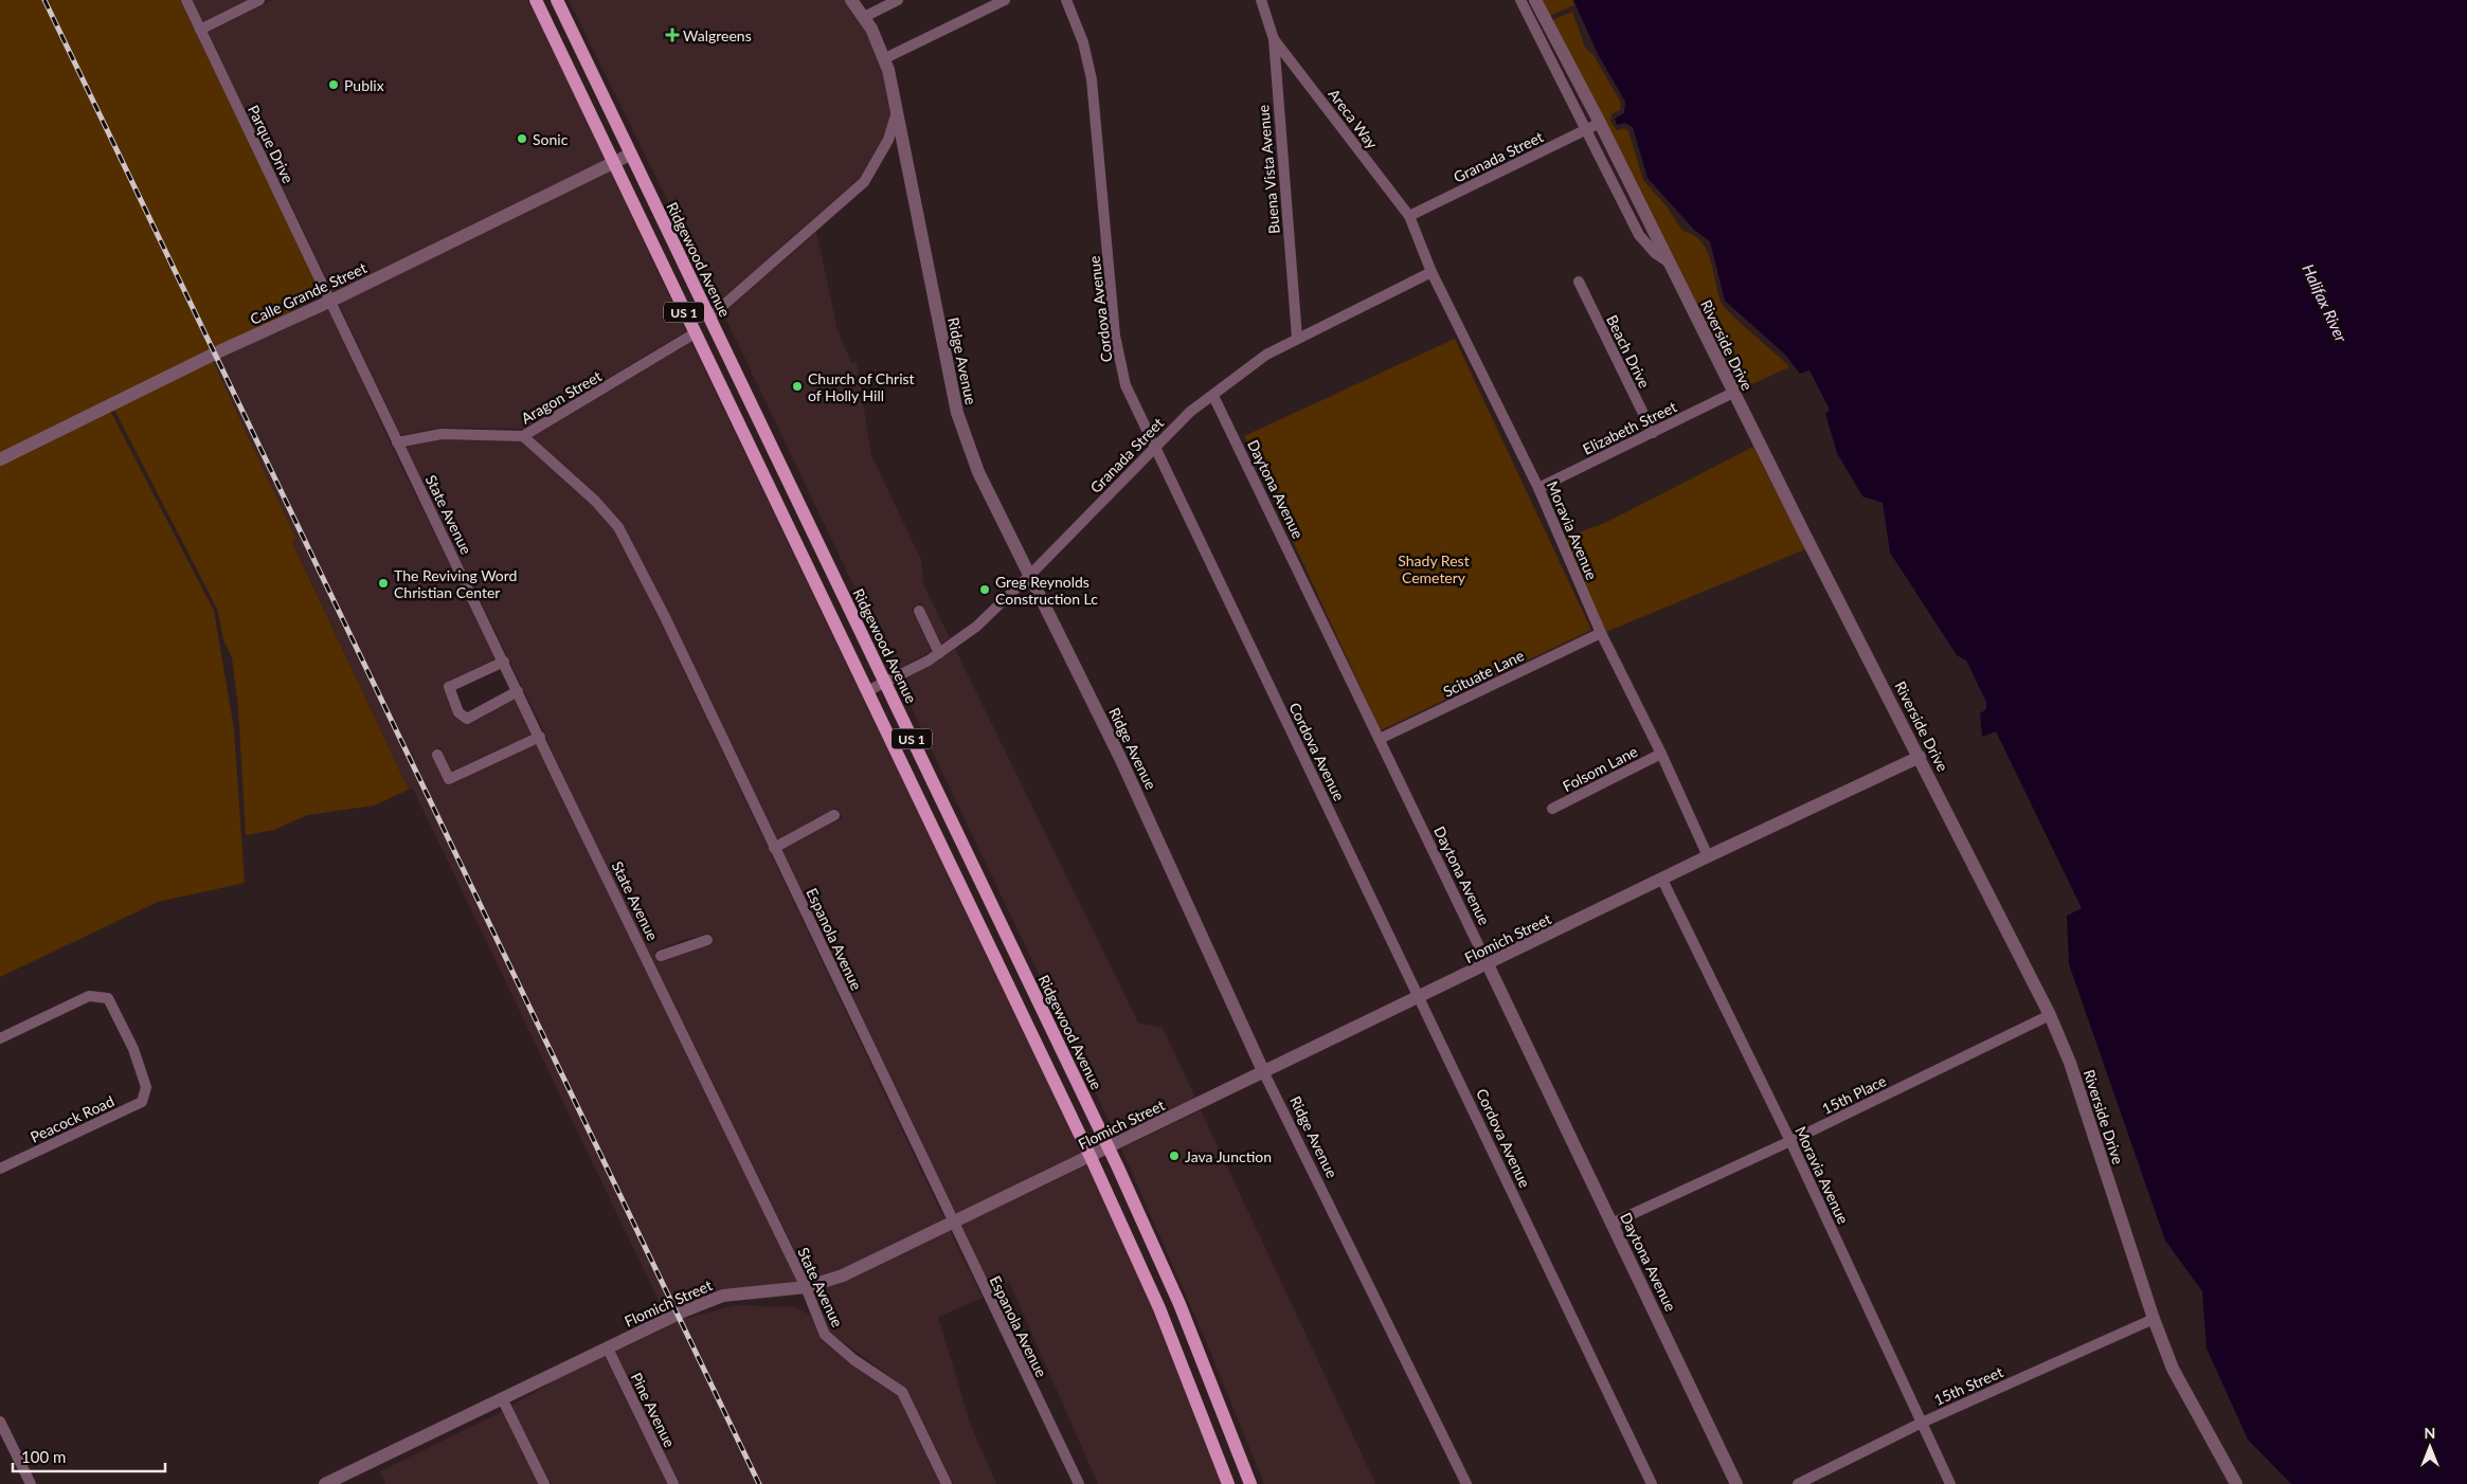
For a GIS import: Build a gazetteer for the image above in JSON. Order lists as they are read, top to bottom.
{
  "streets": {
    "main road": ["Ridgewood Avenue", "US 1"],
    "street": [
      "Areca Way",
      "Parque Drive",
      "Granada Street",
      "Buena Vista Avenue",
      "Calle Grande Street",
      "Cordova Avenue",
      "Riverside Drive",
      "Beach Drive",
      "Ridge Avenue",
      "Aragon Street",
      "Elizabeth Street",
      "Daytona Avenue",
      "State Avenue",
      "Moravia Avenue",
      "Scituate Lane",
      "Folsom Lane",
      "Flomich Street",
      "Espanola Avenue",
      "15th Place",
      "Peacock Road",
      "15th Street",
      "Pine Avenue"
    ]
  },
  "crossings": [
    ["Areca Way", "Granada Street"],
    ["Areca Way", "Buena Vista Avenue"],
    ["Areca Way", "Moravia Avenue"],
    ["Parque Drive", "Calle Grande Street"],
    ["Parque Drive", "State Avenue"],
    ["Granada Street", "Buena Vista Avenue"],
    ["Granada Street", "Ridgewood Avenue"],
    ["Granada Street", "Cordova Avenue"],
    ["Granada Street", "US 1"],
    ["Granada Street", "Riverside Drive"],
    ["Granada Street", "Ridge Avenue"],
    ["Granada Street", "Daytona Avenue"],
    ["Granada Street", "Moravia Avenue"],
    ["Ridgewood Avenue", "Calle Grande Street"],
    ["Ridgewood Avenue", "Flomich Street"],
    ["Calle Grande Street", "US 1"],
    ["Calle Grande Street", "State Avenue"],
    ["Cordova Avenue", "Flomich Street"],
    ["US 1", "Aragon Street"],
    ["US 1", "Flomich Street"],
    ["Riverside Drive", "Elizabeth Street"],
    ["Riverside Drive", "Flomich Street"],
    ["Riverside Drive", "15th Place"],
    ["Riverside Drive", "15th Street"],
    ["Beach Drive", "Elizabeth Street"],
    ["Ridge Avenue", "Flomich Street"],
    ["Aragon Street", "State Avenue"],
    ["Aragon Street", "Espanola Avenue"],
    ["Elizabeth Street", "Moravia Avenue"],
    ["Daytona Avenue", "Scituate Lane"],
    ["Daytona Avenue", "Flomich Street"],
    ["Daytona Avenue", "15th Place"],
    ["State Avenue", "Flomich Street"],
    ["Moravia Avenue", "Scituate Lane"],
    ["Moravia Avenue", "Folsom Lane"],
    ["Moravia Avenue", "Flomich Street"],
    ["Moravia Avenue", "15th Place"],
    ["Moravia Avenue", "15th Street"],
    ["Flomich Street", "Espanola Avenue"],
    ["Flomich Street", "Pine Avenue"]
  ],
  "water": ["Halifax River"],
  "parks": ["Shady Rest Cemetery"],
  "places": {
    "health": ["Walgreens"],
    "other": [
      "Publix",
      "Sonic",
      "Church of Christ of Holly Hill",
      "The Reviving Word Christian Center",
      "Greg Reynolds Construction Lc",
      "Java Junction"
    ]
  },
  "scale_bar": "100 m",
  "north": "top"
}
